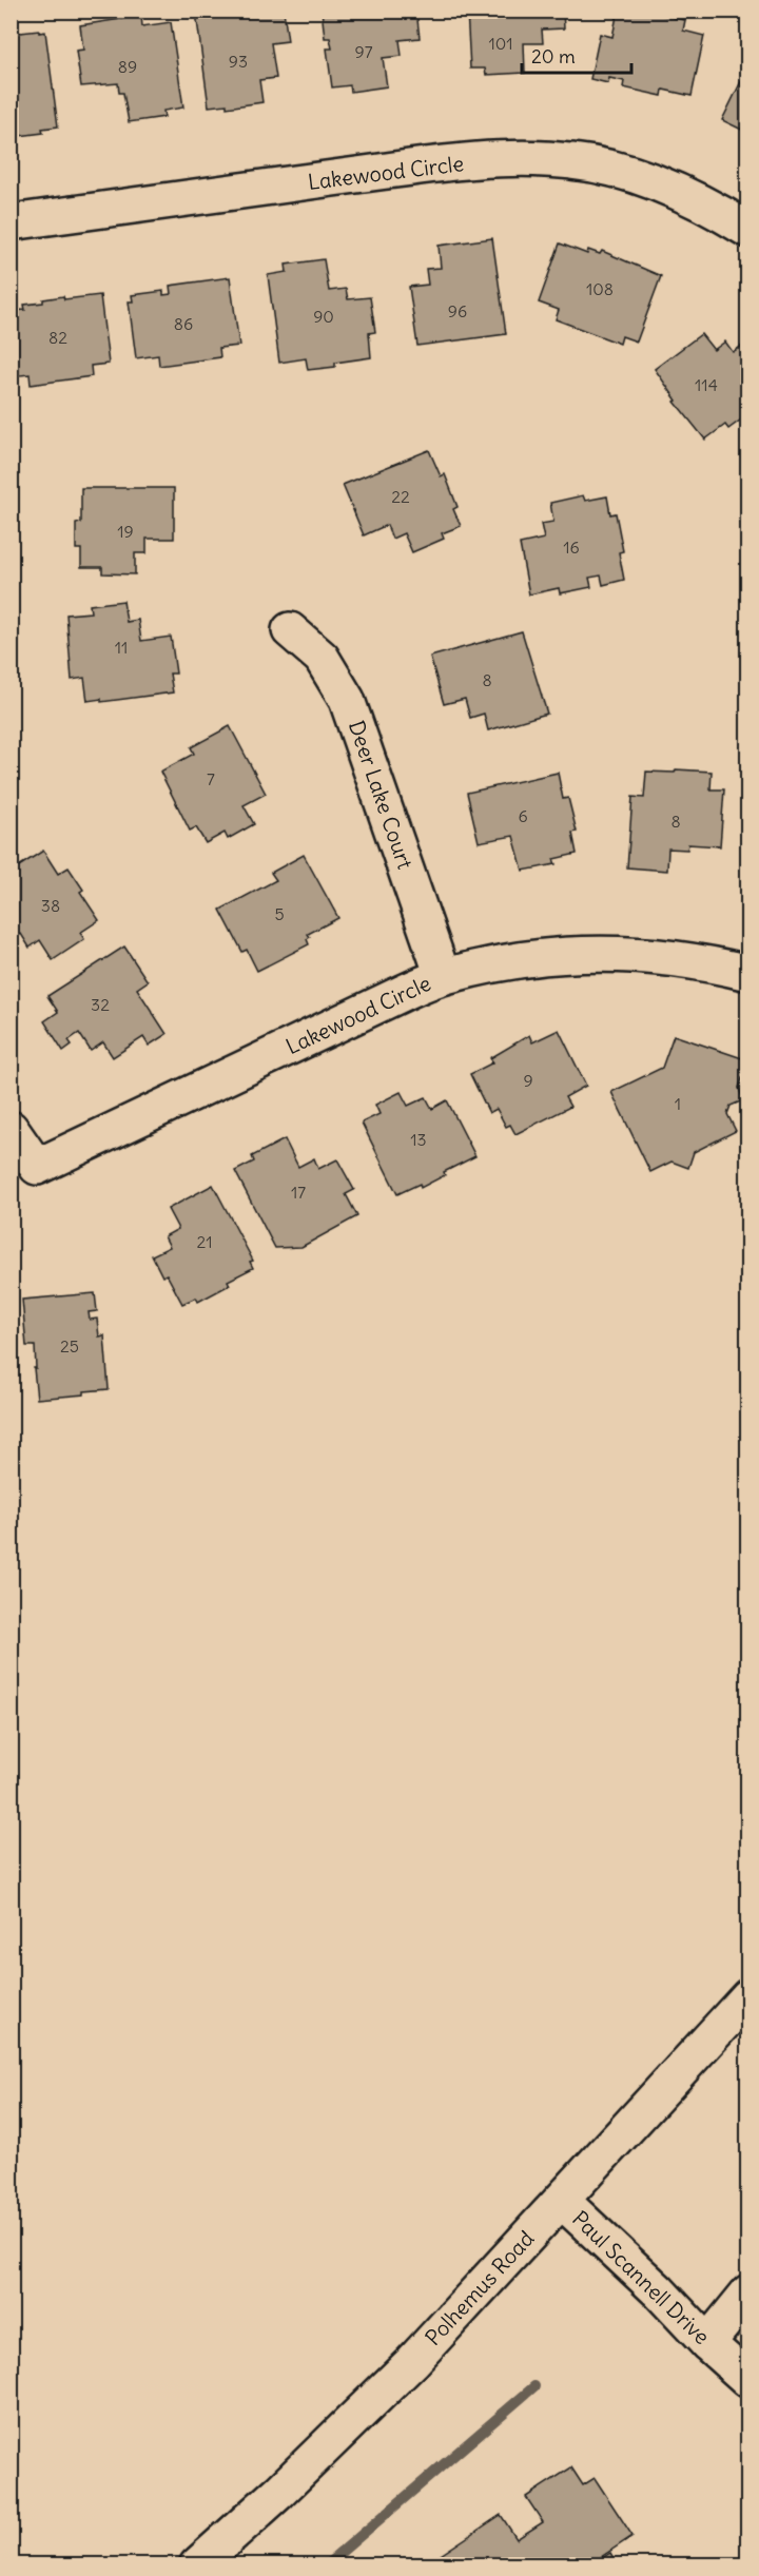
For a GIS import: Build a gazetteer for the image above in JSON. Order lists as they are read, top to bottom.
{
  "streets": {
    "street": [
      "Lakewood Circle",
      "Deer Lake Court",
      "Paul Scannell Drive",
      "Polhemus Road"
    ]
  },
  "crossings": [
    ["Lakewood Circle", "Deer Lake Court"],
    ["Paul Scannell Drive", "Polhemus Road"]
  ],
  "house_numbers": [
    "101",
    "97",
    "93",
    "89",
    "108",
    "96",
    "90",
    "86",
    "82",
    "114",
    "22",
    "19",
    "16",
    "11",
    "8",
    "7",
    "6",
    "8",
    "38",
    "5",
    "32",
    "9",
    "1",
    "13",
    "17",
    "21",
    "25"
  ],
  "scale_bar": "20 m"
}
